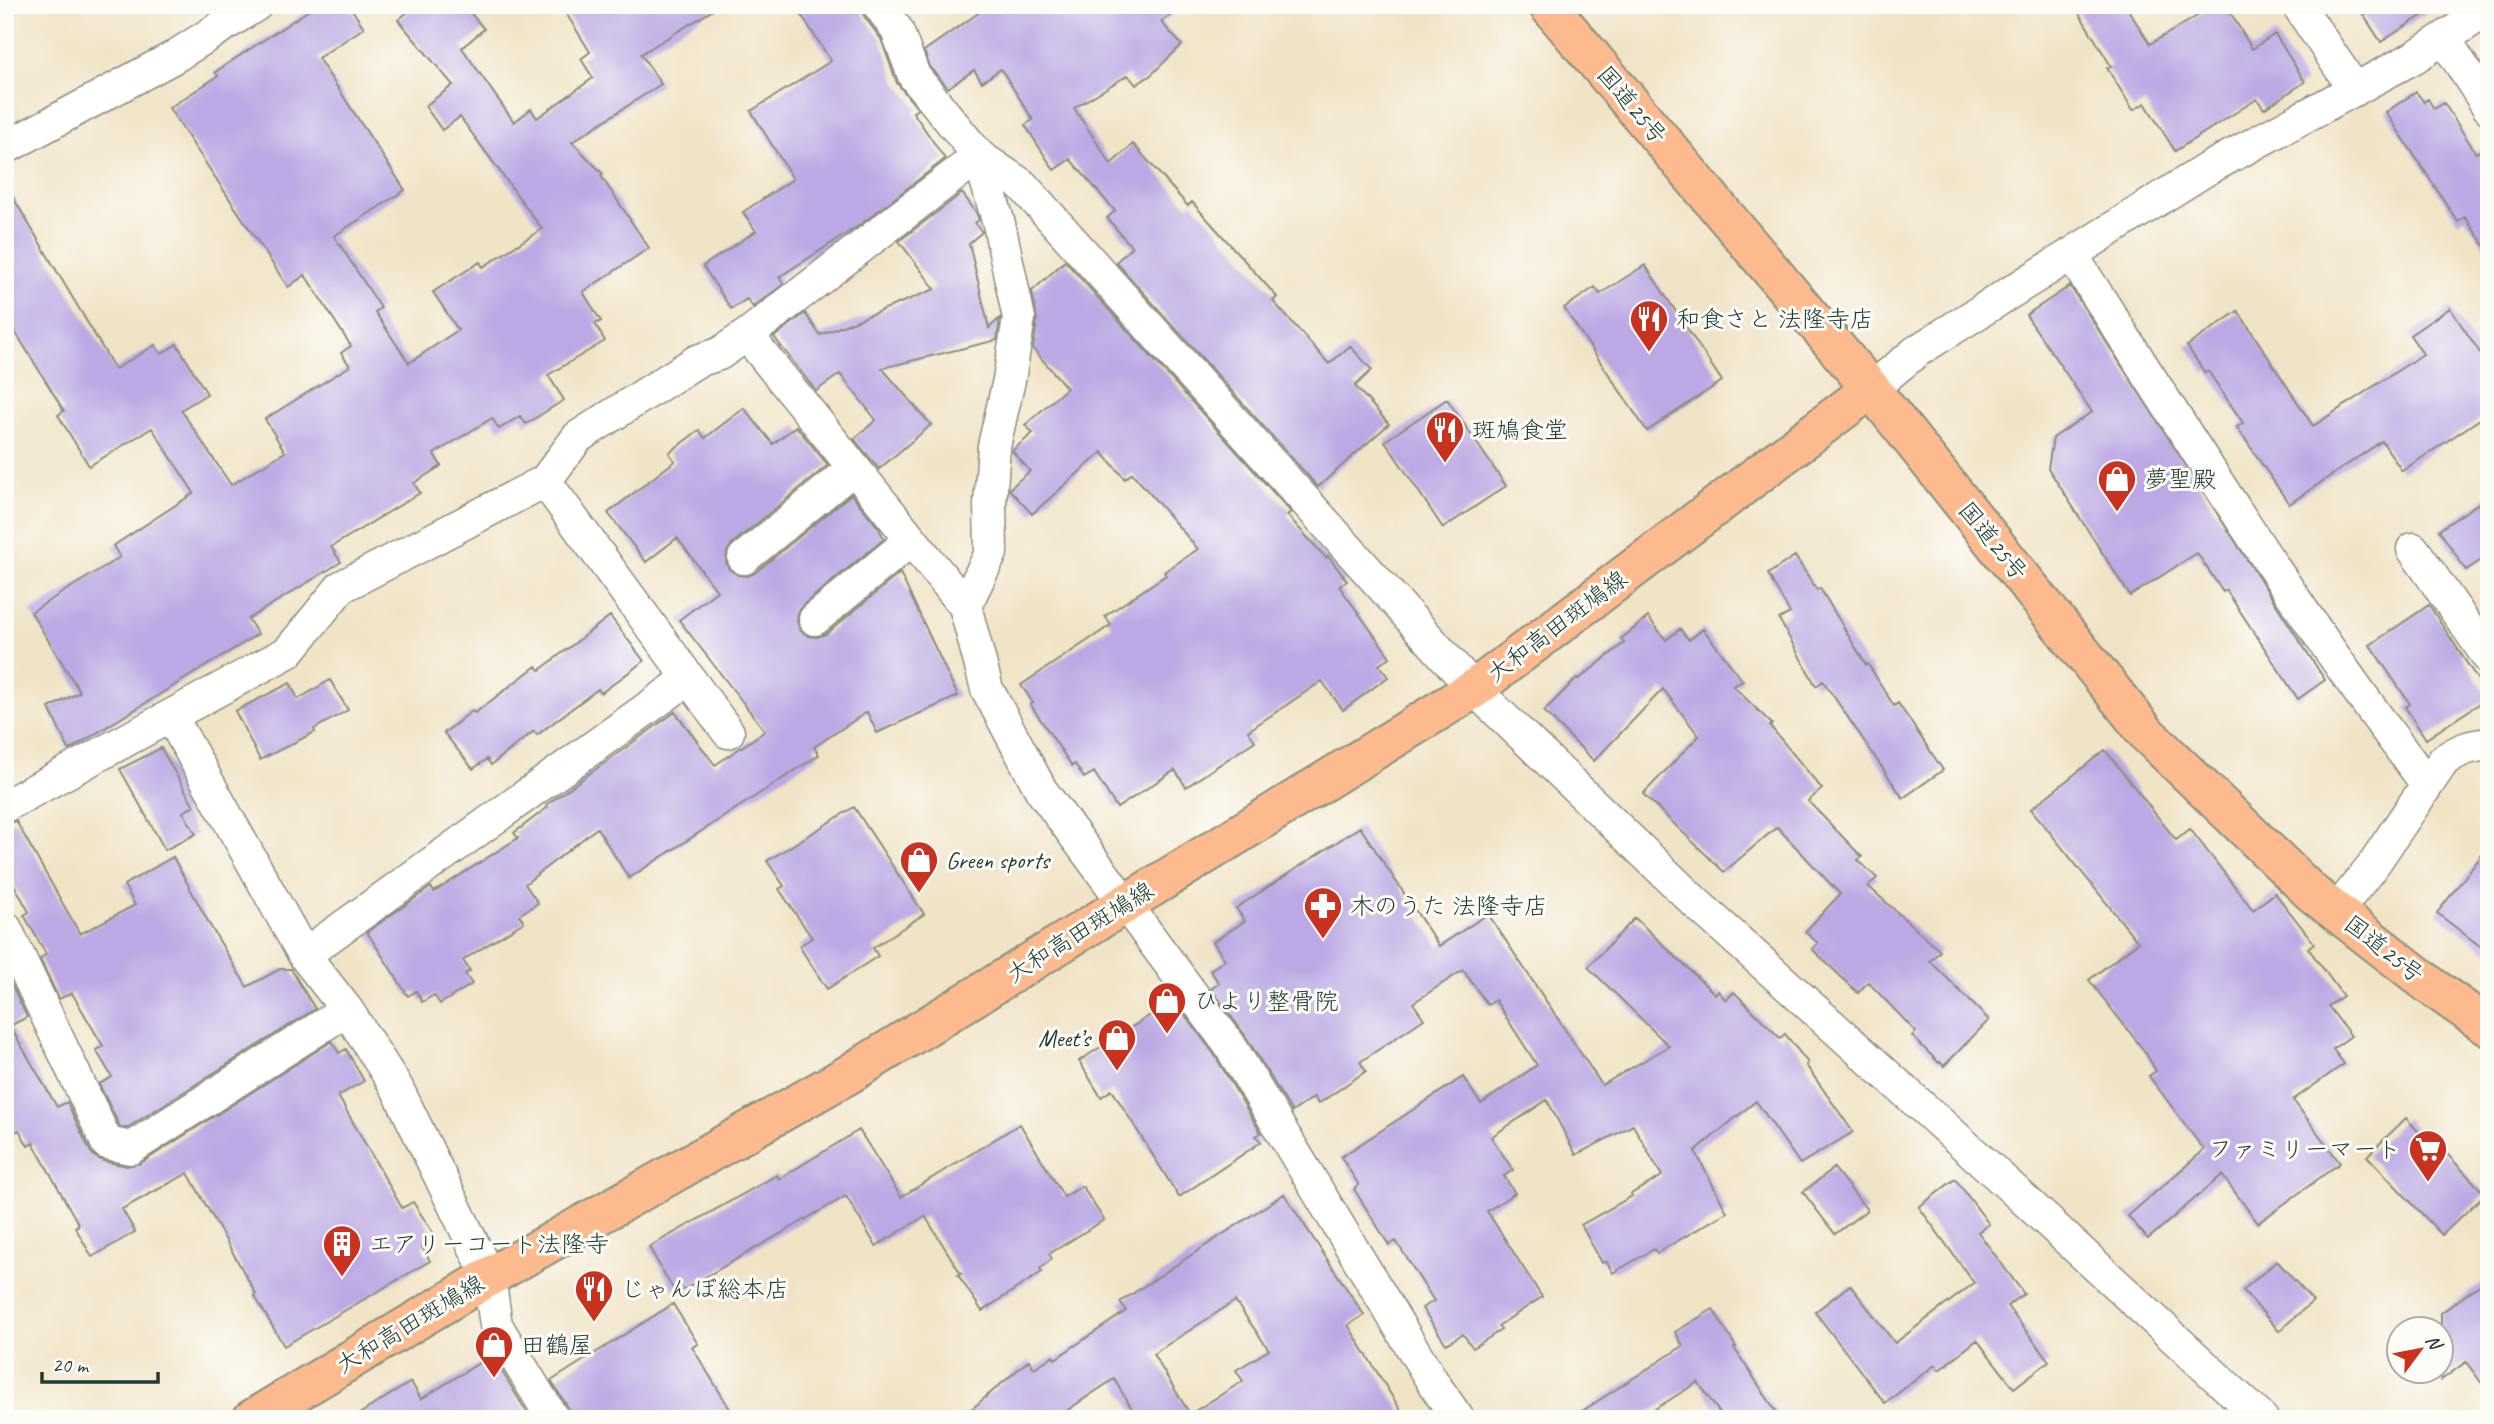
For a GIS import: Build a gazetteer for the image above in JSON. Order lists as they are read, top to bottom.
{
  "streets": {
    "main road": ["国道25号", "大和高田斑鳩線"]
  },
  "crossings": [
    ["国道25号", "大和高田斑鳩線"]
  ],
  "places": {
    "restaurant": ["和食さと 法隆寺店", "斑鳩食堂", "じゃんぼ総本店"],
    "shop": [
      "夢聖殿",
      "Green sports",
      "ひより整骨院",
      "Meet’s",
      "田鶴屋"
    ],
    "pharmacy": ["木のうた 法隆寺店"],
    "supermarket": ["ファミリーマート"],
    "building": ["エアリーコート法隆寺"]
  },
  "scale_bar": "20 m",
  "north": "top right"
}
